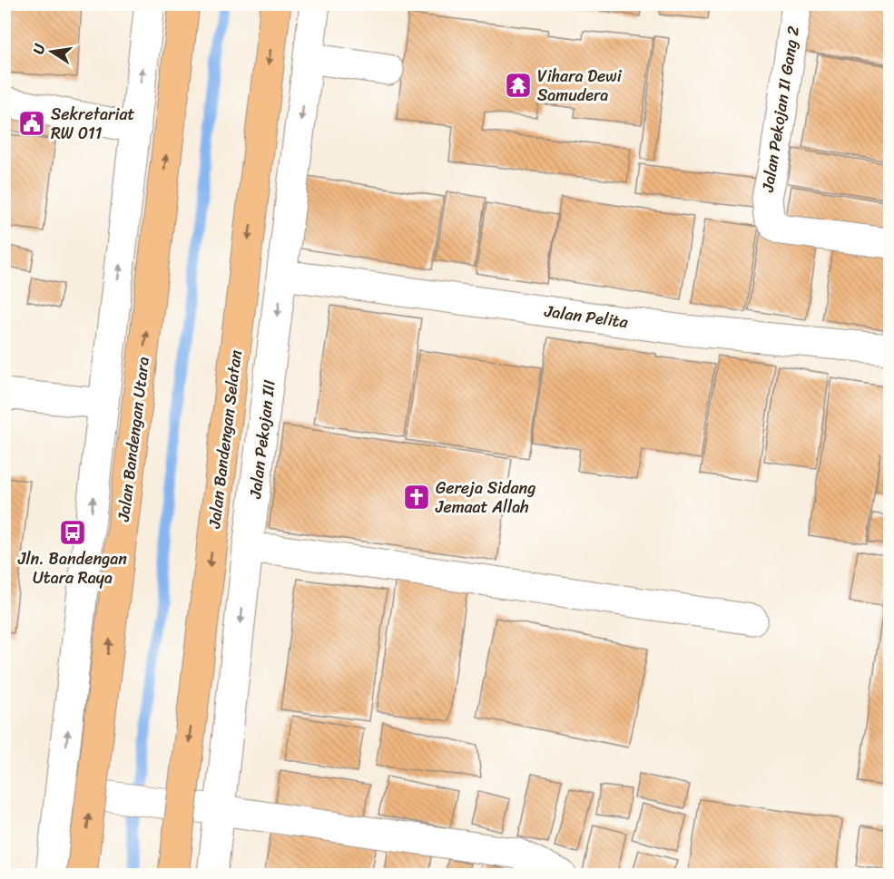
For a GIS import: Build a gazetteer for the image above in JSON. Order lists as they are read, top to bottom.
{
  "streets": {
    "main road": ["Jalan Bandengan Utara", "Jalan Bandengan Selatan"],
    "street": ["Jalan Pekojan II Gang 2", "Jalan Pelita", "Jalan Pekojan III"]
  },
  "crossings": [
    ["Jalan Pelita", "Jalan Pekojan III"]
  ],
  "one_way": ["Jalan Bandengan Utara", "Jalan Bandengan Selatan"],
  "places": {
    "temple": ["Vihara Dewi Samudera"],
    "public building": ["Sekretariat RW 011"],
    "church": ["Gereja Sidang Jemaat Allah"],
    "bus stop": ["Jln. Bandengan Utara Raya"]
  },
  "north": "left"
}
